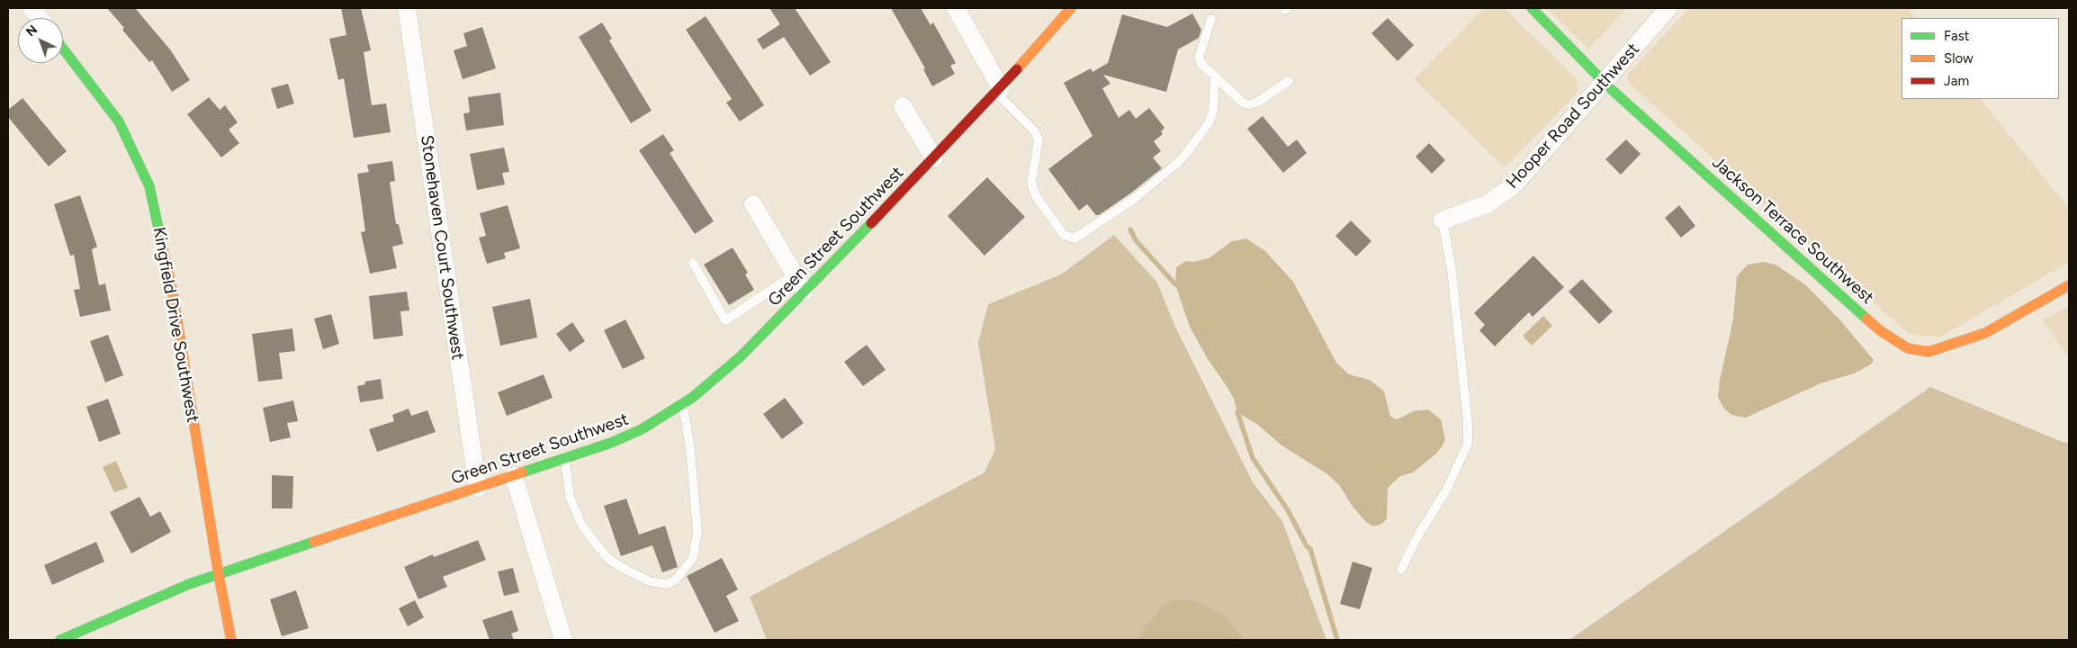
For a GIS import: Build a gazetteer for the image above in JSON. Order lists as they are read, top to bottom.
{
  "streets": {
    "street": [
      "Hooper Road Southwest",
      "Jackson Terrace Southwest",
      "Green Street Southwest",
      "Stonehaven Court Southwest",
      "Kingfield Drive Southwest"
    ]
  },
  "crossings": [
    ["Hooper Road Southwest", "Jackson Terrace Southwest"],
    ["Green Street Southwest", "Stonehaven Court Southwest"],
    ["Green Street Southwest", "Kingfield Drive Southwest"]
  ],
  "legend": ["Fast", "Slow", "Jam"],
  "north": "top left"
}
